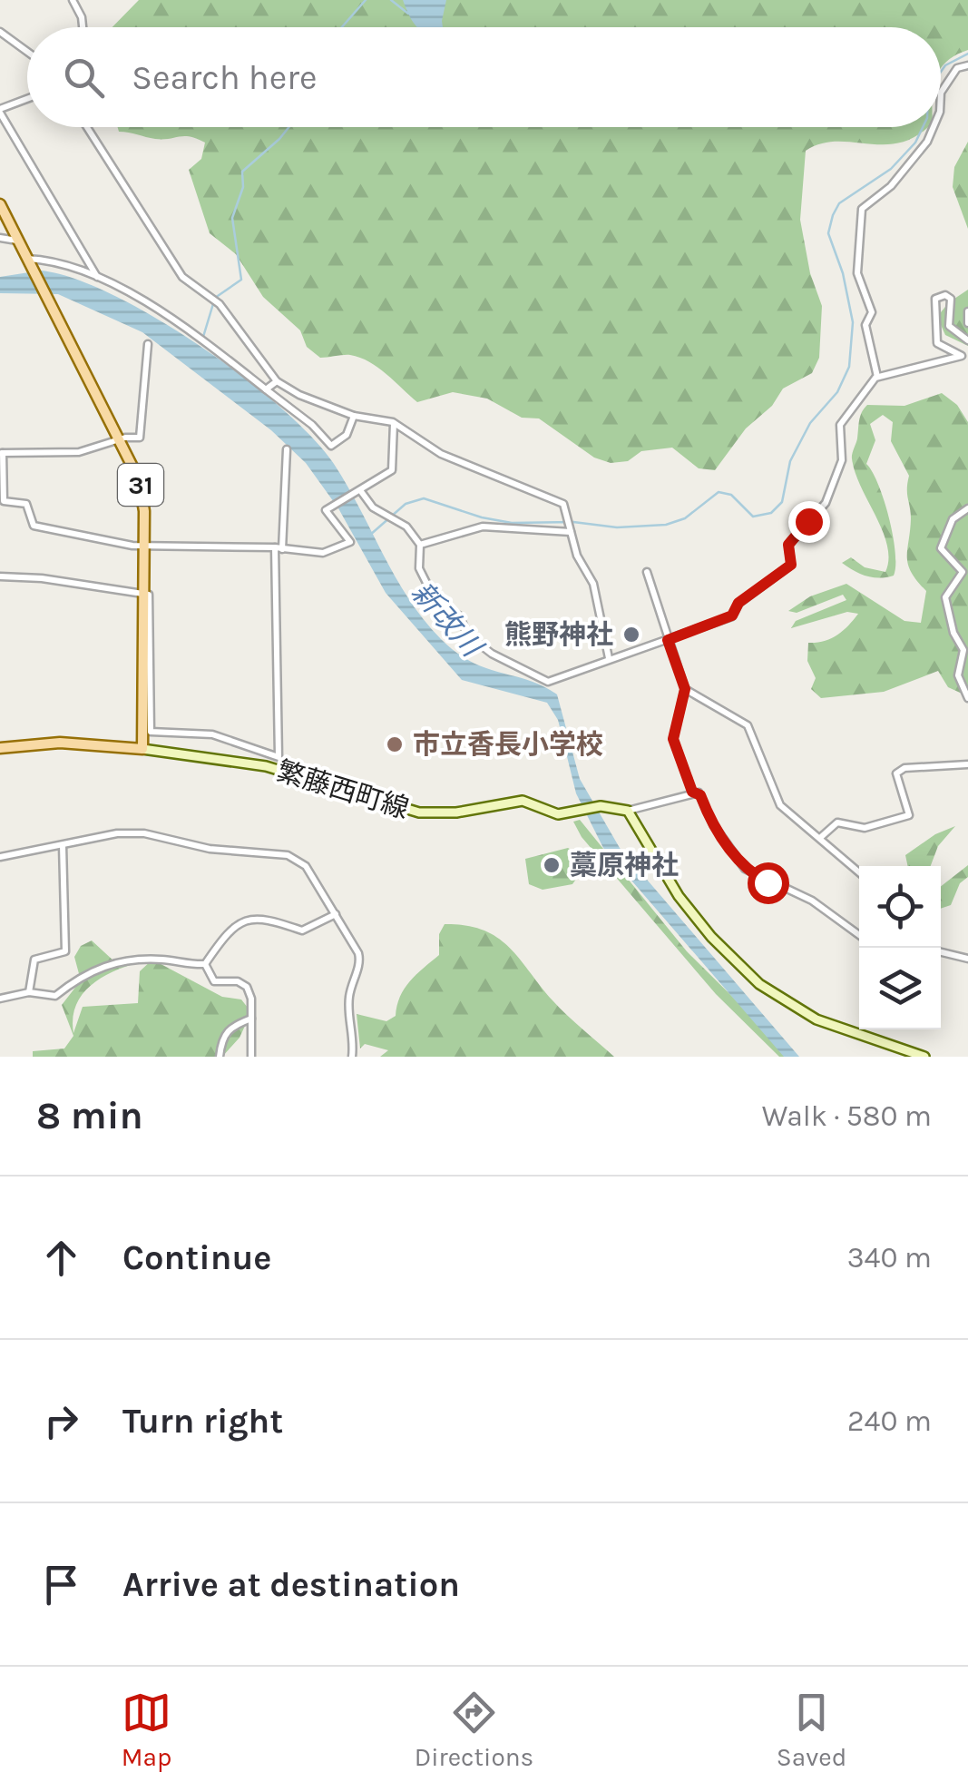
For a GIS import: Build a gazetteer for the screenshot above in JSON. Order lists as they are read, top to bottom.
{
  "streets": {
    "main road": ["31", "繁藤西町線"]
  },
  "crossings": [
    ["31", "繁藤西町線"]
  ],
  "water": ["新改川"],
  "places": ["熊野神社", "市立香長小学校", "藁原神社"],
  "page": {
    "search": "Search here",
    "heading": ["8 min", "Walk · 580 m"],
    "list": [
      ["Continue", "340 m"],
      ["Turn right", "240 m"],
      "Arrive at destination"
    ],
    "nav": ["Map", "Directions", "Saved"]
  }
}
